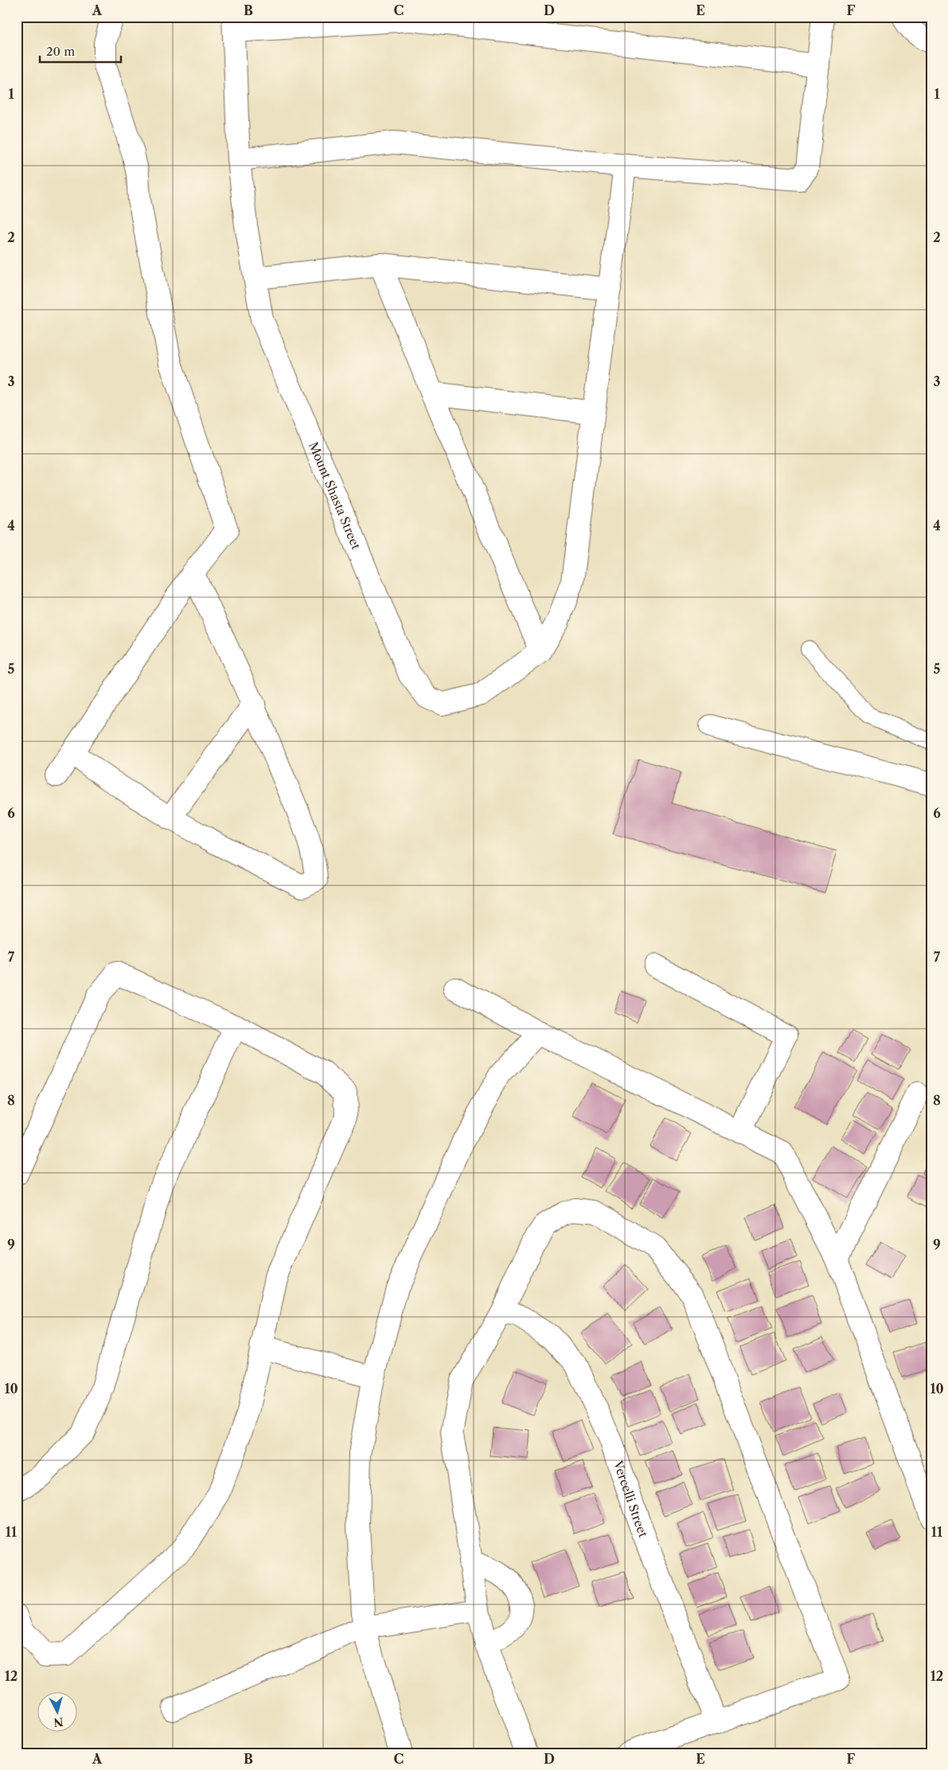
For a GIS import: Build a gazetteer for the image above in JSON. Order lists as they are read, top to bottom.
{
  "streets": {
    "street": ["Mount Shasta Street", "Vercelli Street"]
  },
  "scale_bar": "20 m",
  "north": "bottom",
  "grid": {
    "columns": [
      "A",
      "B",
      "C",
      "D",
      "E",
      "F"
    ],
    "rows": [
      "1",
      "2",
      "3",
      "4",
      "5",
      "6",
      "7",
      "8",
      "9",
      "10",
      "11",
      "12"
    ]
  }
}
